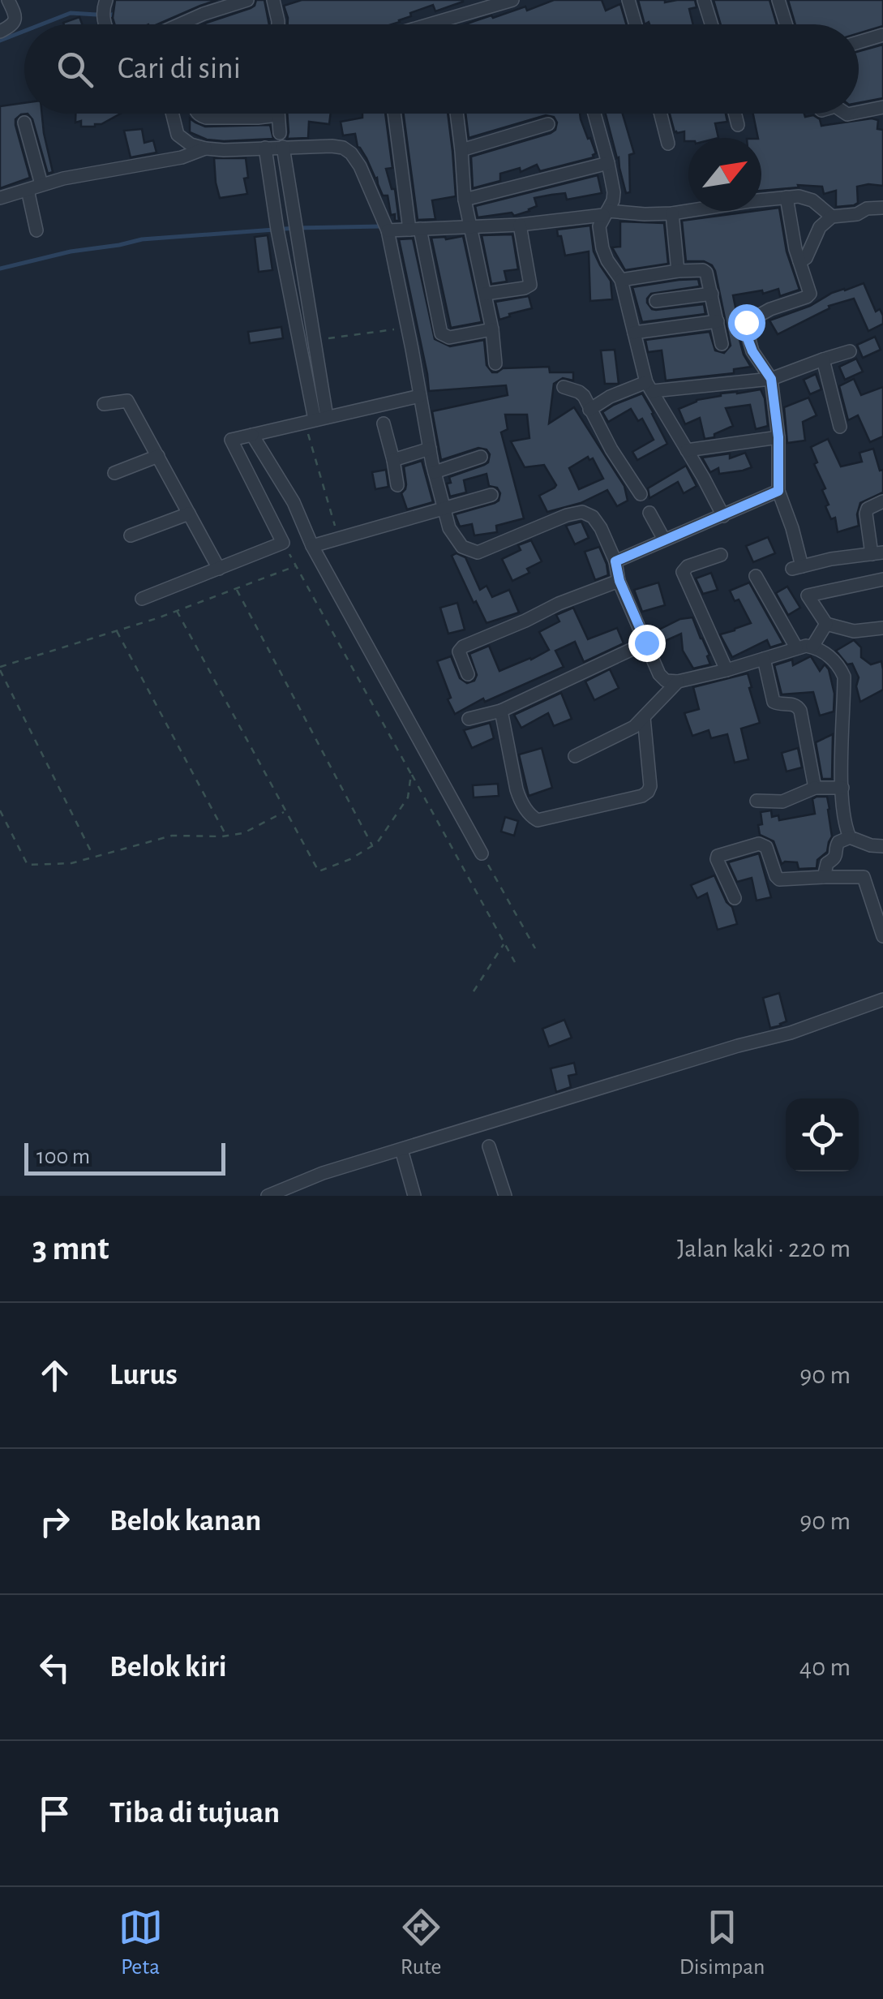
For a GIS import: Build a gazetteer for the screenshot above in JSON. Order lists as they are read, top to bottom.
{
  "scale_bar": "100 m",
  "north": "top right",
  "page": {
    "search": "Cari di sini",
    "scale": "100 m",
    "heading": ["3 mnt", "Jalan kaki · 220 m"],
    "list": [
      ["Lurus", "90 m"],
      ["Belok kanan", "90 m"],
      ["Belok kiri", "40 m"],
      "Tiba di tujuan"
    ],
    "nav": ["Peta", "Rute", "Disimpan"]
  }
}
